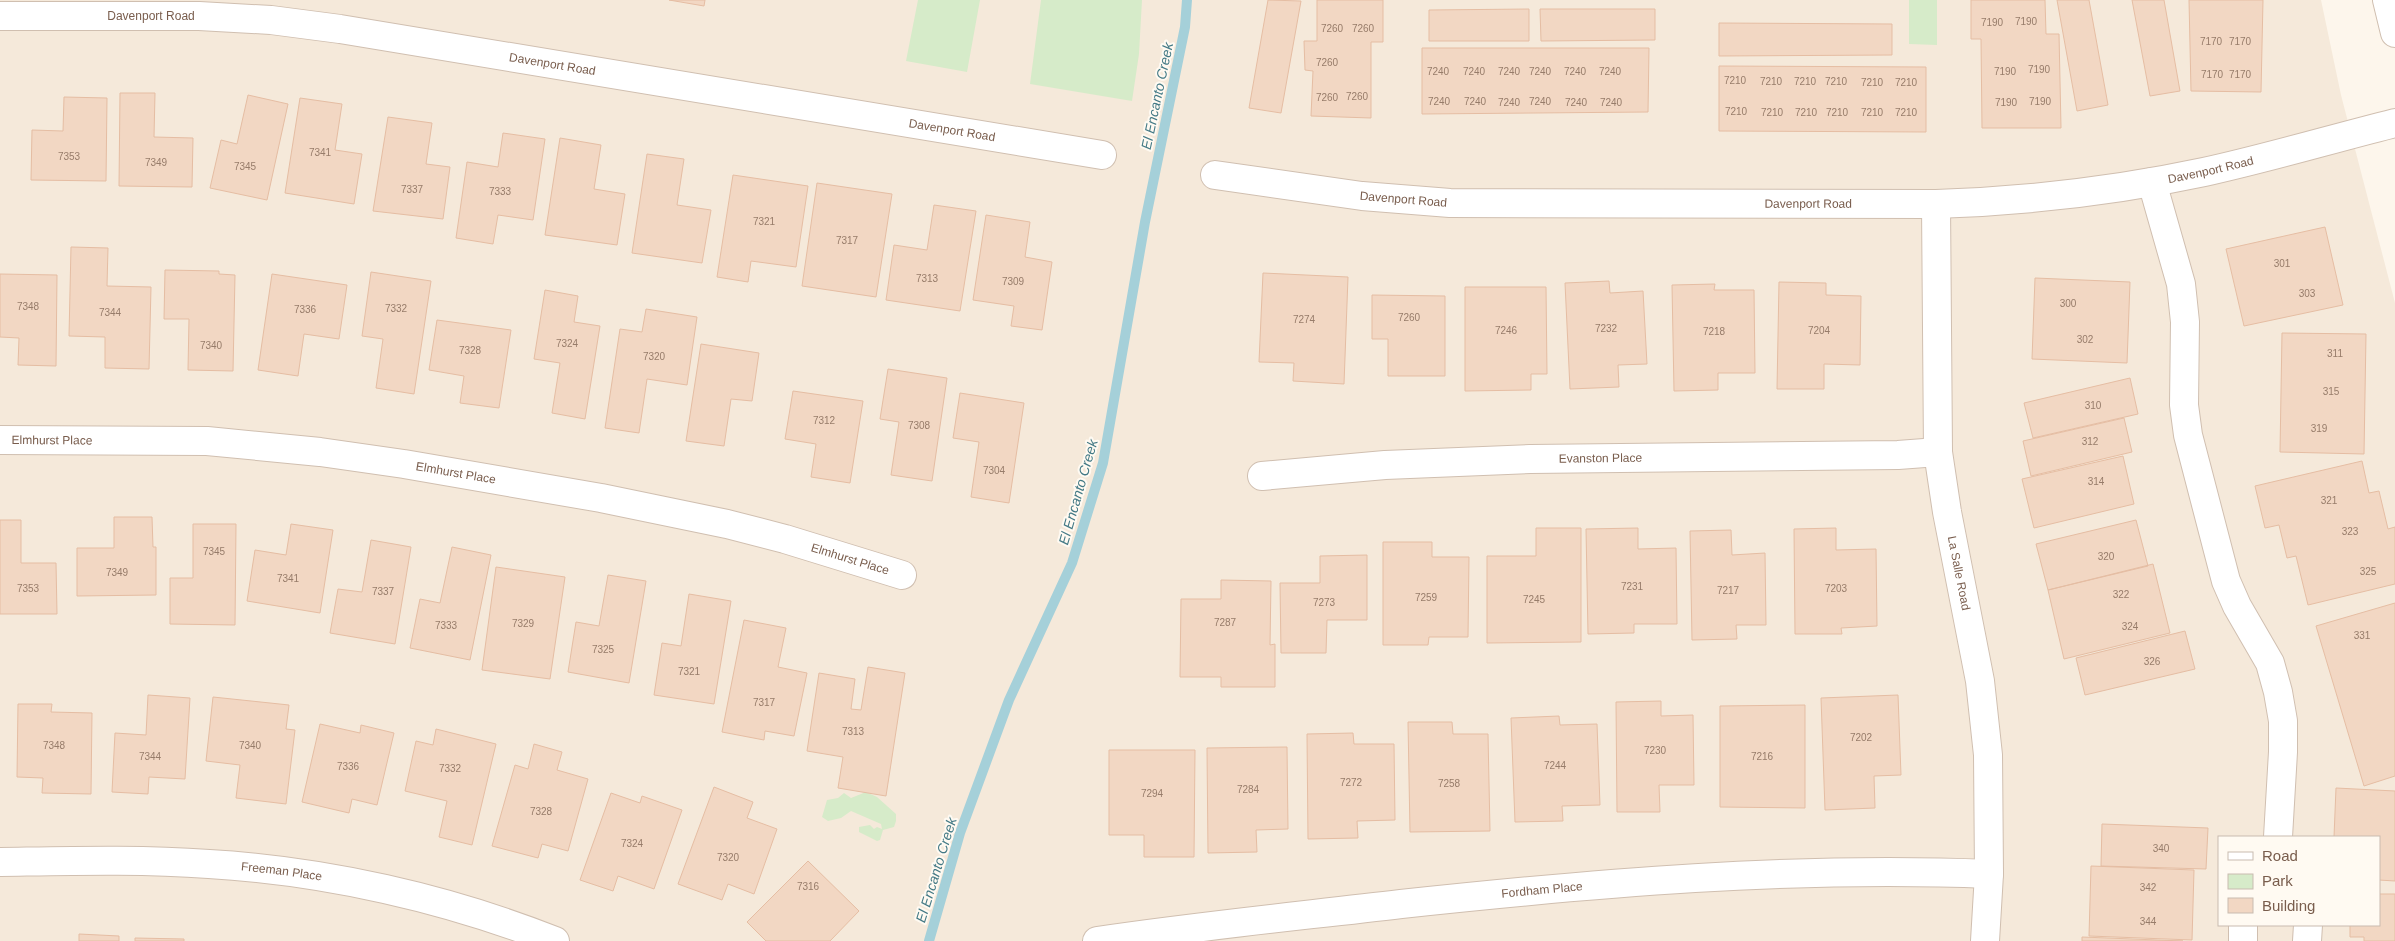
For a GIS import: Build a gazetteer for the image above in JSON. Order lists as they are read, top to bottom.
{
  "streets": {
    "street": [
      "Davenport Road",
      "Elmhurst Place",
      "Evanston Place",
      "La Salle Road",
      "Freeman Place",
      "Fordham Place"
    ]
  },
  "crossings": [
    ["Davenport Road", "La Salle Road"],
    ["Evanston Place", "La Salle Road"],
    ["La Salle Road", "Fordham Place"]
  ],
  "water": ["El Encanto Creek"],
  "house_numbers": [
    "7190",
    "7190",
    "7260",
    "7260",
    "7170",
    "7170",
    "7260",
    "7190",
    "7240",
    "7240",
    "7240",
    "7240",
    "7240",
    "7240",
    "7190",
    "7170",
    "7170",
    "7210",
    "7210",
    "7210",
    "7210",
    "7210",
    "7210",
    "7260",
    "7260",
    "7240",
    "7240",
    "7240",
    "7190",
    "7240",
    "7240",
    "7240",
    "7190",
    "7210",
    "7210",
    "7210",
    "7210",
    "7210",
    "7210",
    "7341",
    "7353",
    "7349",
    "7345",
    "7337",
    "7333",
    "7321",
    "7317",
    "301",
    "7313",
    "7309",
    "303",
    "300",
    "7348",
    "7332",
    "7336",
    "7344",
    "7260",
    "7274",
    "7232",
    "7246",
    "7204",
    "7218",
    "302",
    "7324",
    "7340",
    "7328",
    "311",
    "7320",
    "315",
    "310",
    "7312",
    "7308",
    "319",
    "312",
    "7304",
    "314",
    "321",
    "323",
    "7345",
    "320",
    "325",
    "7349",
    "7341",
    "7231",
    "7353",
    "7203",
    "7217",
    "7337",
    "322",
    "7259",
    "7245",
    "7273",
    "7287",
    "7329",
    "7333",
    "324",
    "331",
    "7325",
    "326",
    "7321",
    "7317",
    "7313",
    "7202",
    "7348",
    "7340",
    "7230",
    "7344",
    "7216",
    "7244",
    "7336",
    "7332",
    "7272",
    "7258",
    "7284",
    "7294",
    "7328",
    "7324",
    "340",
    "7320",
    "7316",
    "342",
    "344"
  ],
  "legend": ["Road", "Park", "Building"]
}
